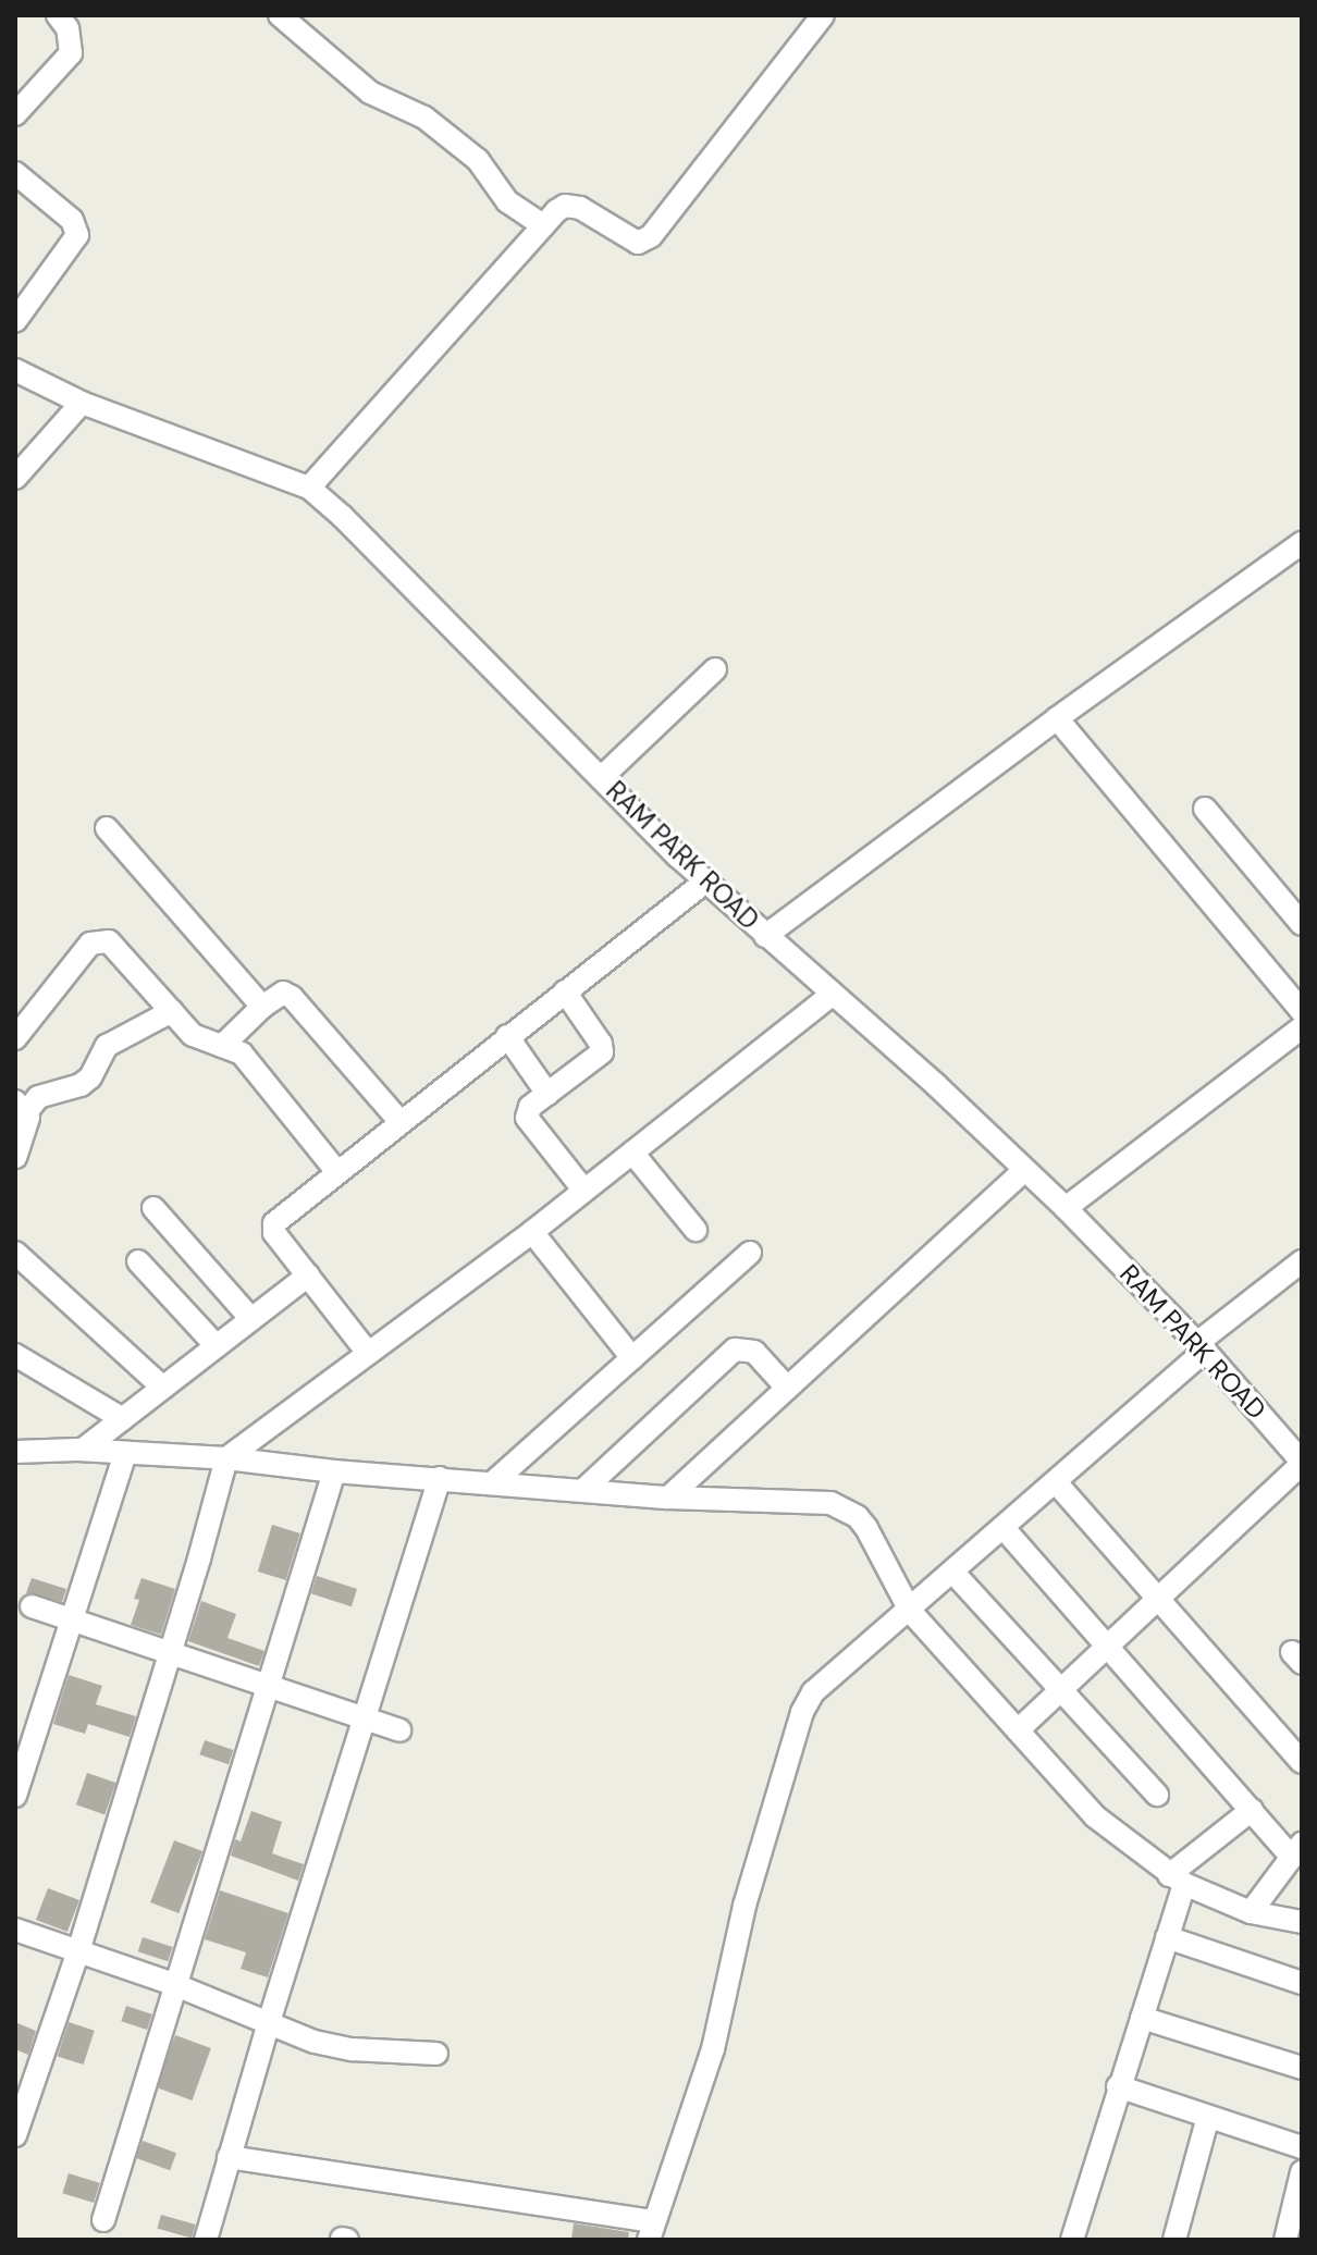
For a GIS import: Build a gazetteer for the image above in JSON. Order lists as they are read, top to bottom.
{
  "streets": {
    "street": ["RAM PARK ROAD"]
  }
}
